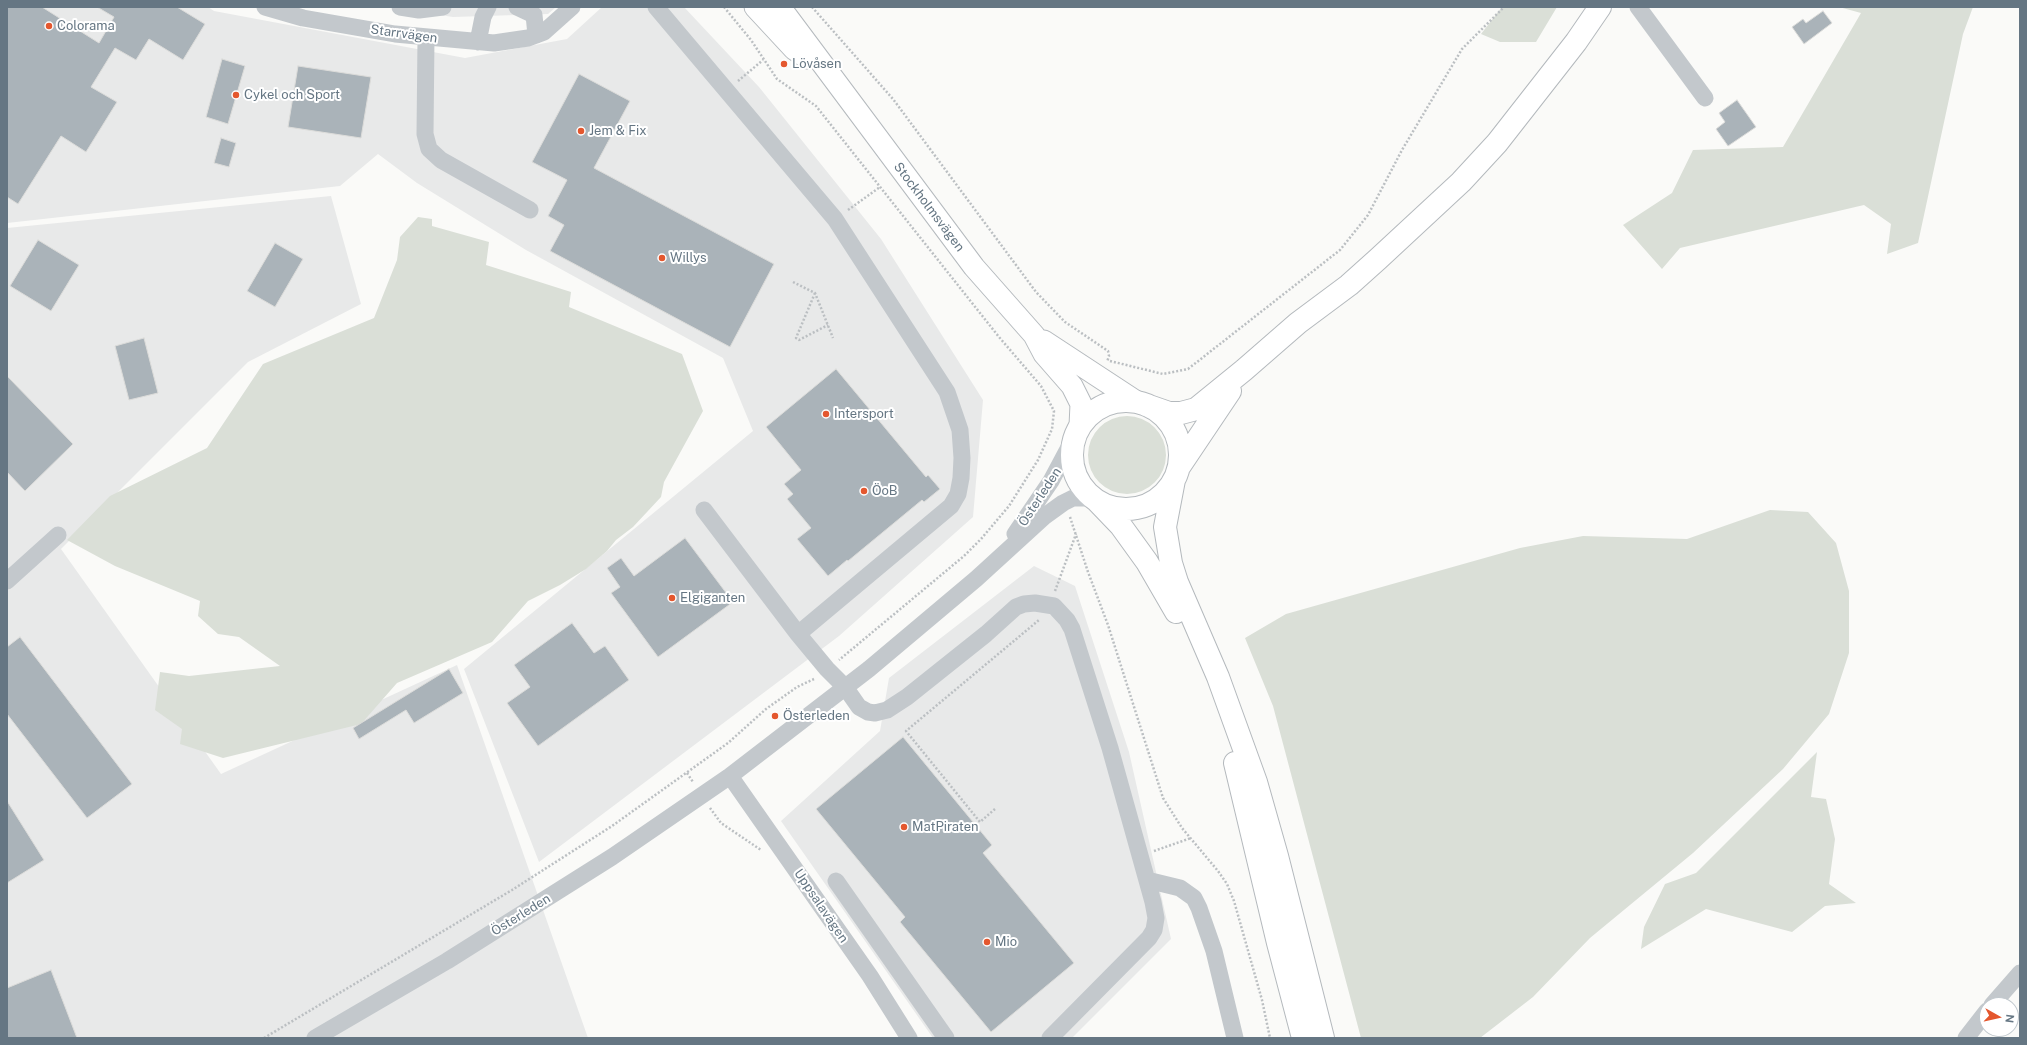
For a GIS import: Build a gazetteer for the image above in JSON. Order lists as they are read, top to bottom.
{
  "streets": {
    "main road": ["Stockholmsvägen"],
    "street": ["Starrvägen", "Österleden", "Uppsalavägen"]
  },
  "crossings": [
    ["Stockholmsvägen", "Österleden"],
    ["Österleden", "Uppsalavägen"]
  ],
  "places": [
    "Colorama",
    "Lövåsen",
    "Cykel och Sport",
    "Jem & Fix",
    "Willys",
    "Intersport",
    "ÖoB",
    "Elgiganten",
    "Österleden",
    "MatPiraten",
    "Mio"
  ],
  "north": "right"
}
